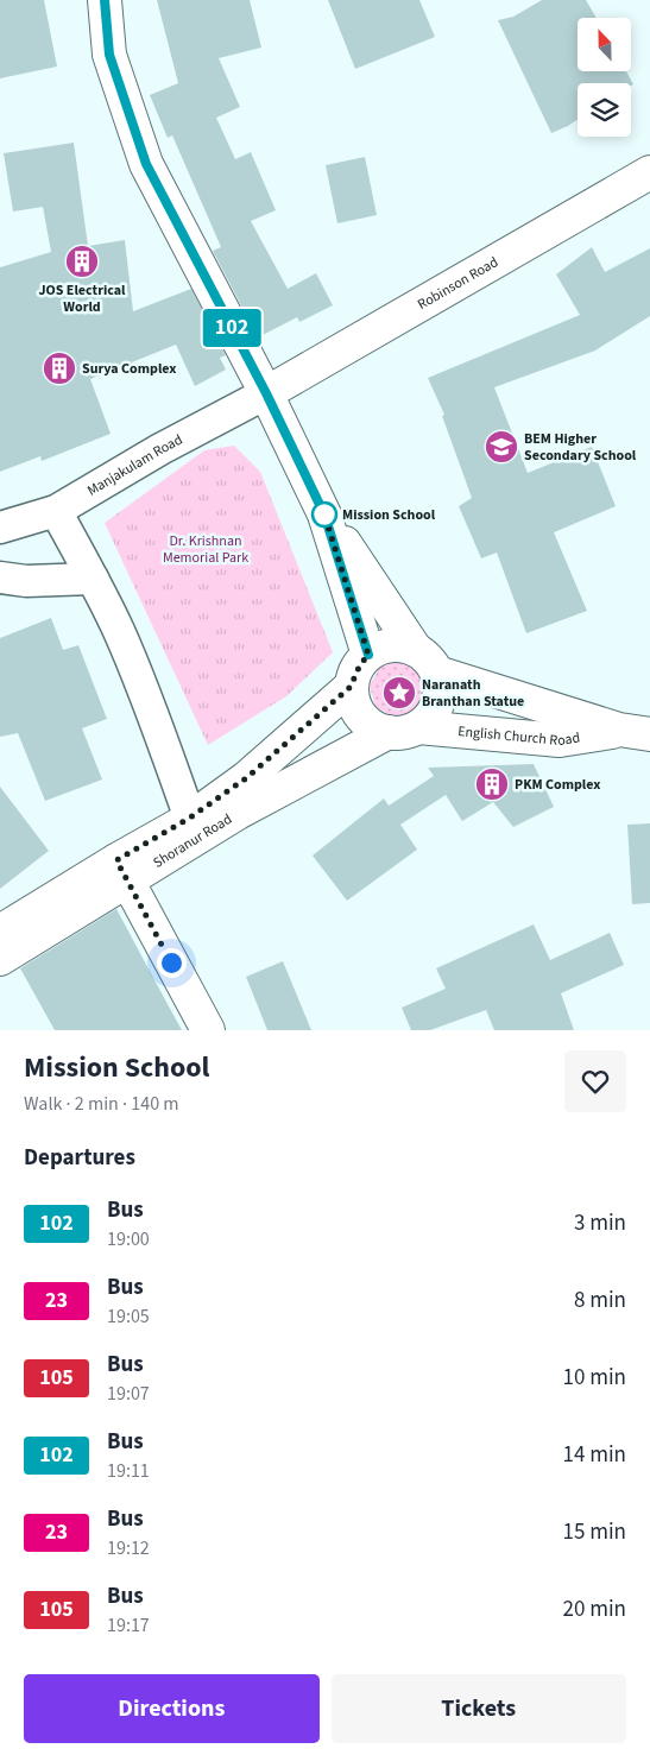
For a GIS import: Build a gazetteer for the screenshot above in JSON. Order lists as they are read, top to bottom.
{
  "streets": {
    "main road": ["Robinson Road", "English Church Road", "Shoranur Road"],
    "street": ["Manjakulam Road"]
  },
  "crossings": [
    ["Robinson Road", "Manjakulam Road"],
    ["English Church Road", "Shoranur Road"]
  ],
  "parks": ["Dr. Krishnan Memorial Park"],
  "places": {
    "building": ["JOS Electrical World", "Surya Complex", "PKM Complex"],
    "school or university": ["BEM Higher Secondary School"],
    "other": ["Mission School"],
    "place": ["Naranath Branthan Statue"]
  },
  "lines": ["bus line 102"],
  "north": "top",
  "page": {
    "on_map": "102",
    "heading": [
      ["Mission School", "Walk · 2 min · 140 m"],
      "Departures"
    ],
    "list": [
      {
        "mark": "102",
        "name": "Bus",
        "note": "19:00",
        "value": "3 min"
      },
      {
        "mark": "23",
        "name": "Bus",
        "note": "19:05",
        "value": "8 min"
      },
      {
        "mark": "105",
        "name": "Bus",
        "note": "19:07",
        "value": "10 min"
      },
      {
        "mark": "102",
        "name": "Bus",
        "note": "19:11",
        "value": "14 min"
      },
      {
        "mark": "23",
        "name": "Bus",
        "note": "19:12",
        "value": "15 min"
      },
      {
        "mark": "105",
        "name": "Bus",
        "note": "19:17",
        "value": "20 min"
      }
    ],
    "buttons": ["Directions", "Tickets"]
  }
}
